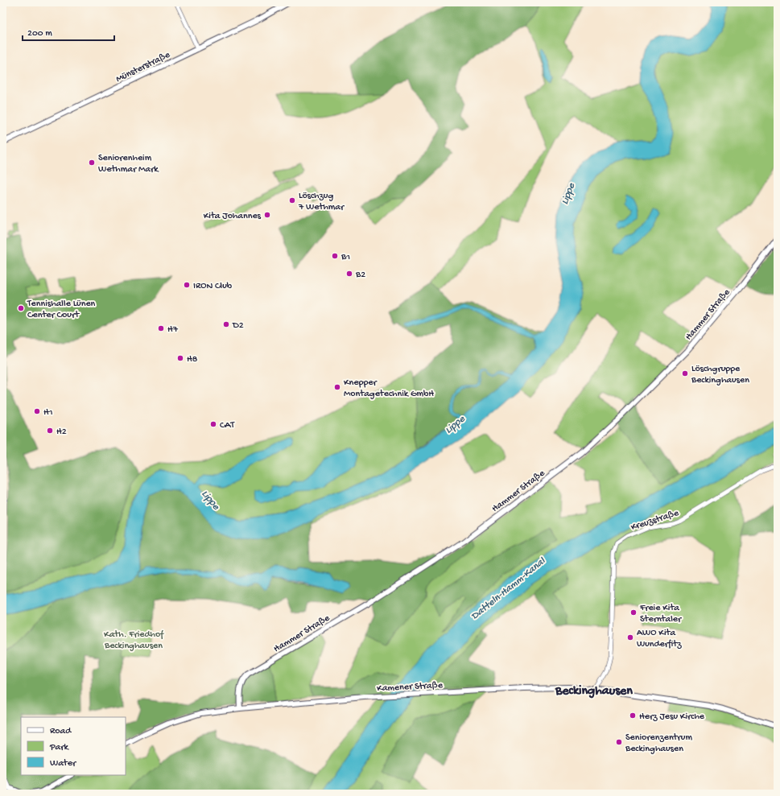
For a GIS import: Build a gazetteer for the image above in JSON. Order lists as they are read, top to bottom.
{
  "streets": {
    "main road": ["Münsterstraße", "Hammer Straße", "Kamener Straße"],
    "street": ["Kreuzstraße"]
  },
  "crossings": [
    ["Hammer Straße", "Kamener Straße"],
    ["Kreuzstraße", "Kamener Straße"]
  ],
  "districts": ["Beckinghausen"],
  "water": ["Lippe", "Datteln-Hamm-Kanal"],
  "parks": ["Kath. Friedhof Beckinghausen"],
  "places": [
    "Seniorenheim Wethmar Mark",
    "Löschzug 7 Wethmar",
    "Kita Johannes",
    "B1",
    "B2",
    "IRON Club",
    "Tennishalle Lünen Center Court",
    "D2",
    "H7",
    "H8",
    "Löschgruppe Beckinghausen",
    "Knepper Montagetechnik GmbH",
    "H1",
    "CAT",
    "H2",
    "Freie Kita Sterntaler",
    "AWO Kita Wunderfitz",
    "Herz Jesu Kirche",
    "Seniorenzentrum Beckinghausen"
  ],
  "legend": ["Road", "Park", "Water"],
  "scale_bar": "200 m"
}
